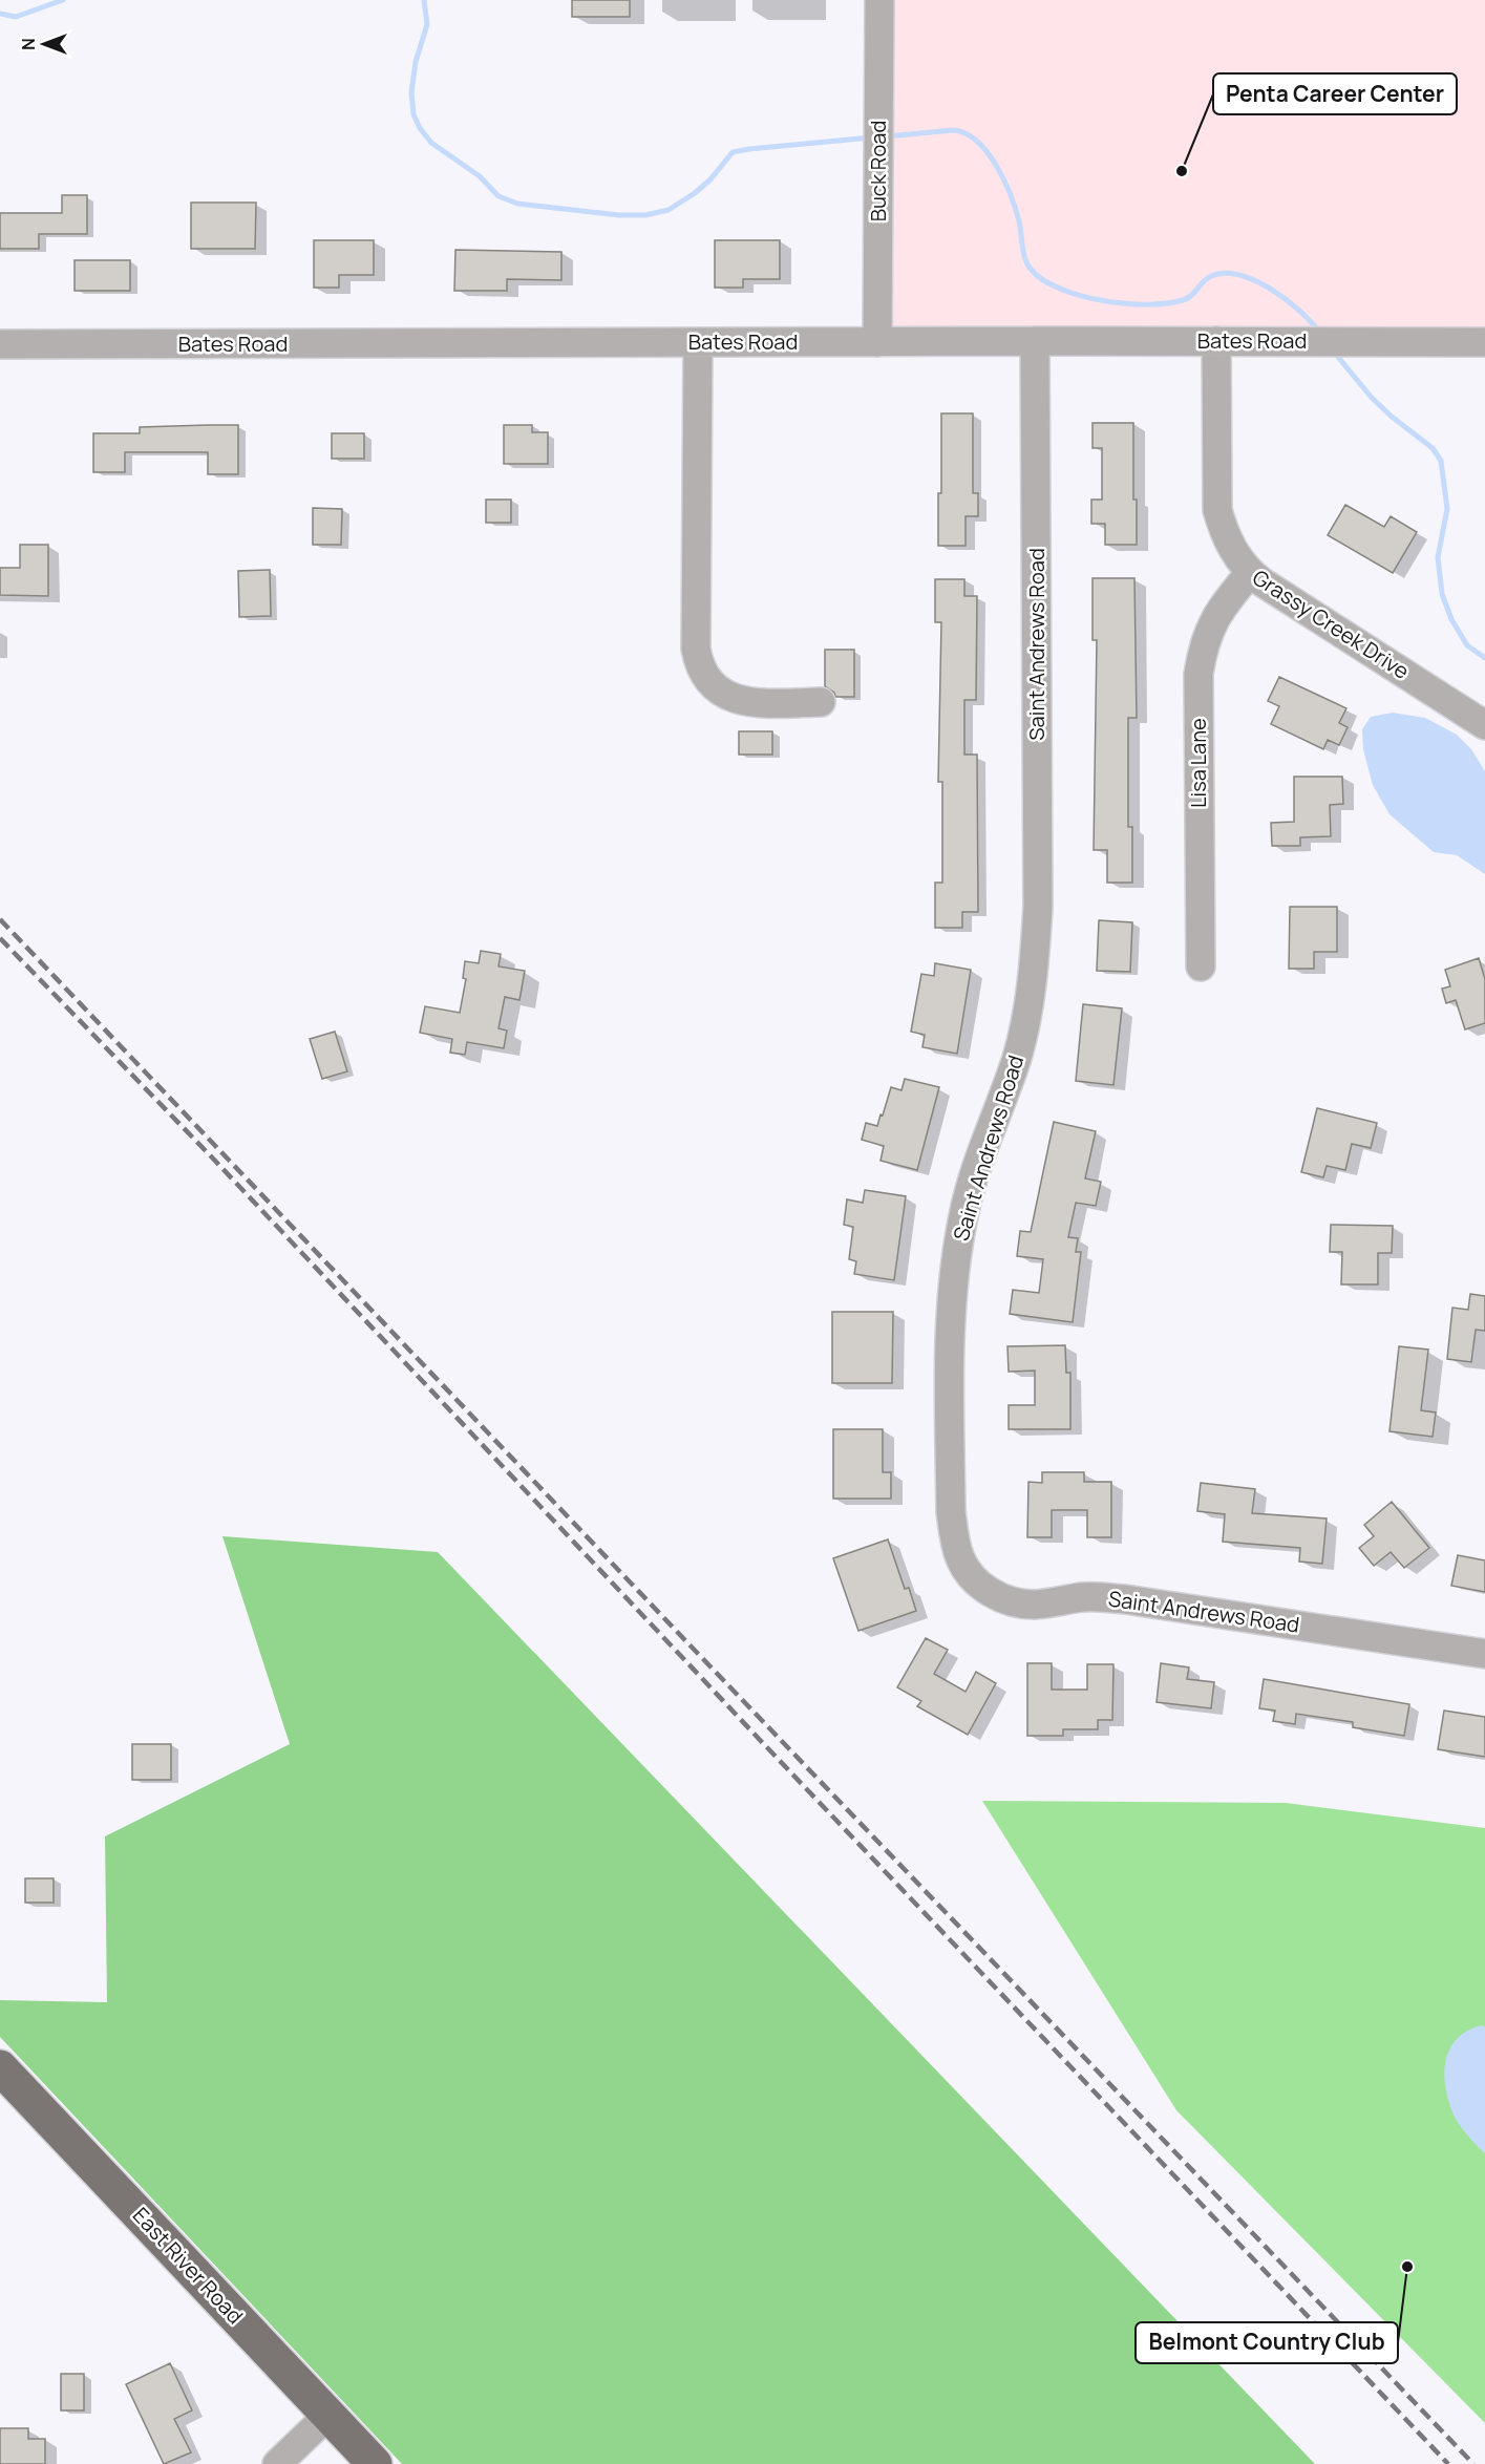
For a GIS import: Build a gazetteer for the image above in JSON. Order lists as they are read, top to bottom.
{
  "streets": {
    "main road": ["East River Road"],
    "street": [
      "Buck Road",
      "Bates Road",
      "Grassy Creek Drive",
      "Saint Andrews Road",
      "Lisa Lane"
    ]
  },
  "crossings": [
    ["Buck Road", "Bates Road"],
    ["Bates Road", "Grassy Creek Drive"],
    ["Bates Road", "Saint Andrews Road"],
    ["Grassy Creek Drive", "Lisa Lane"]
  ],
  "places": ["Penta Career Center", "Belmont Country Club"],
  "north": "left"
}
